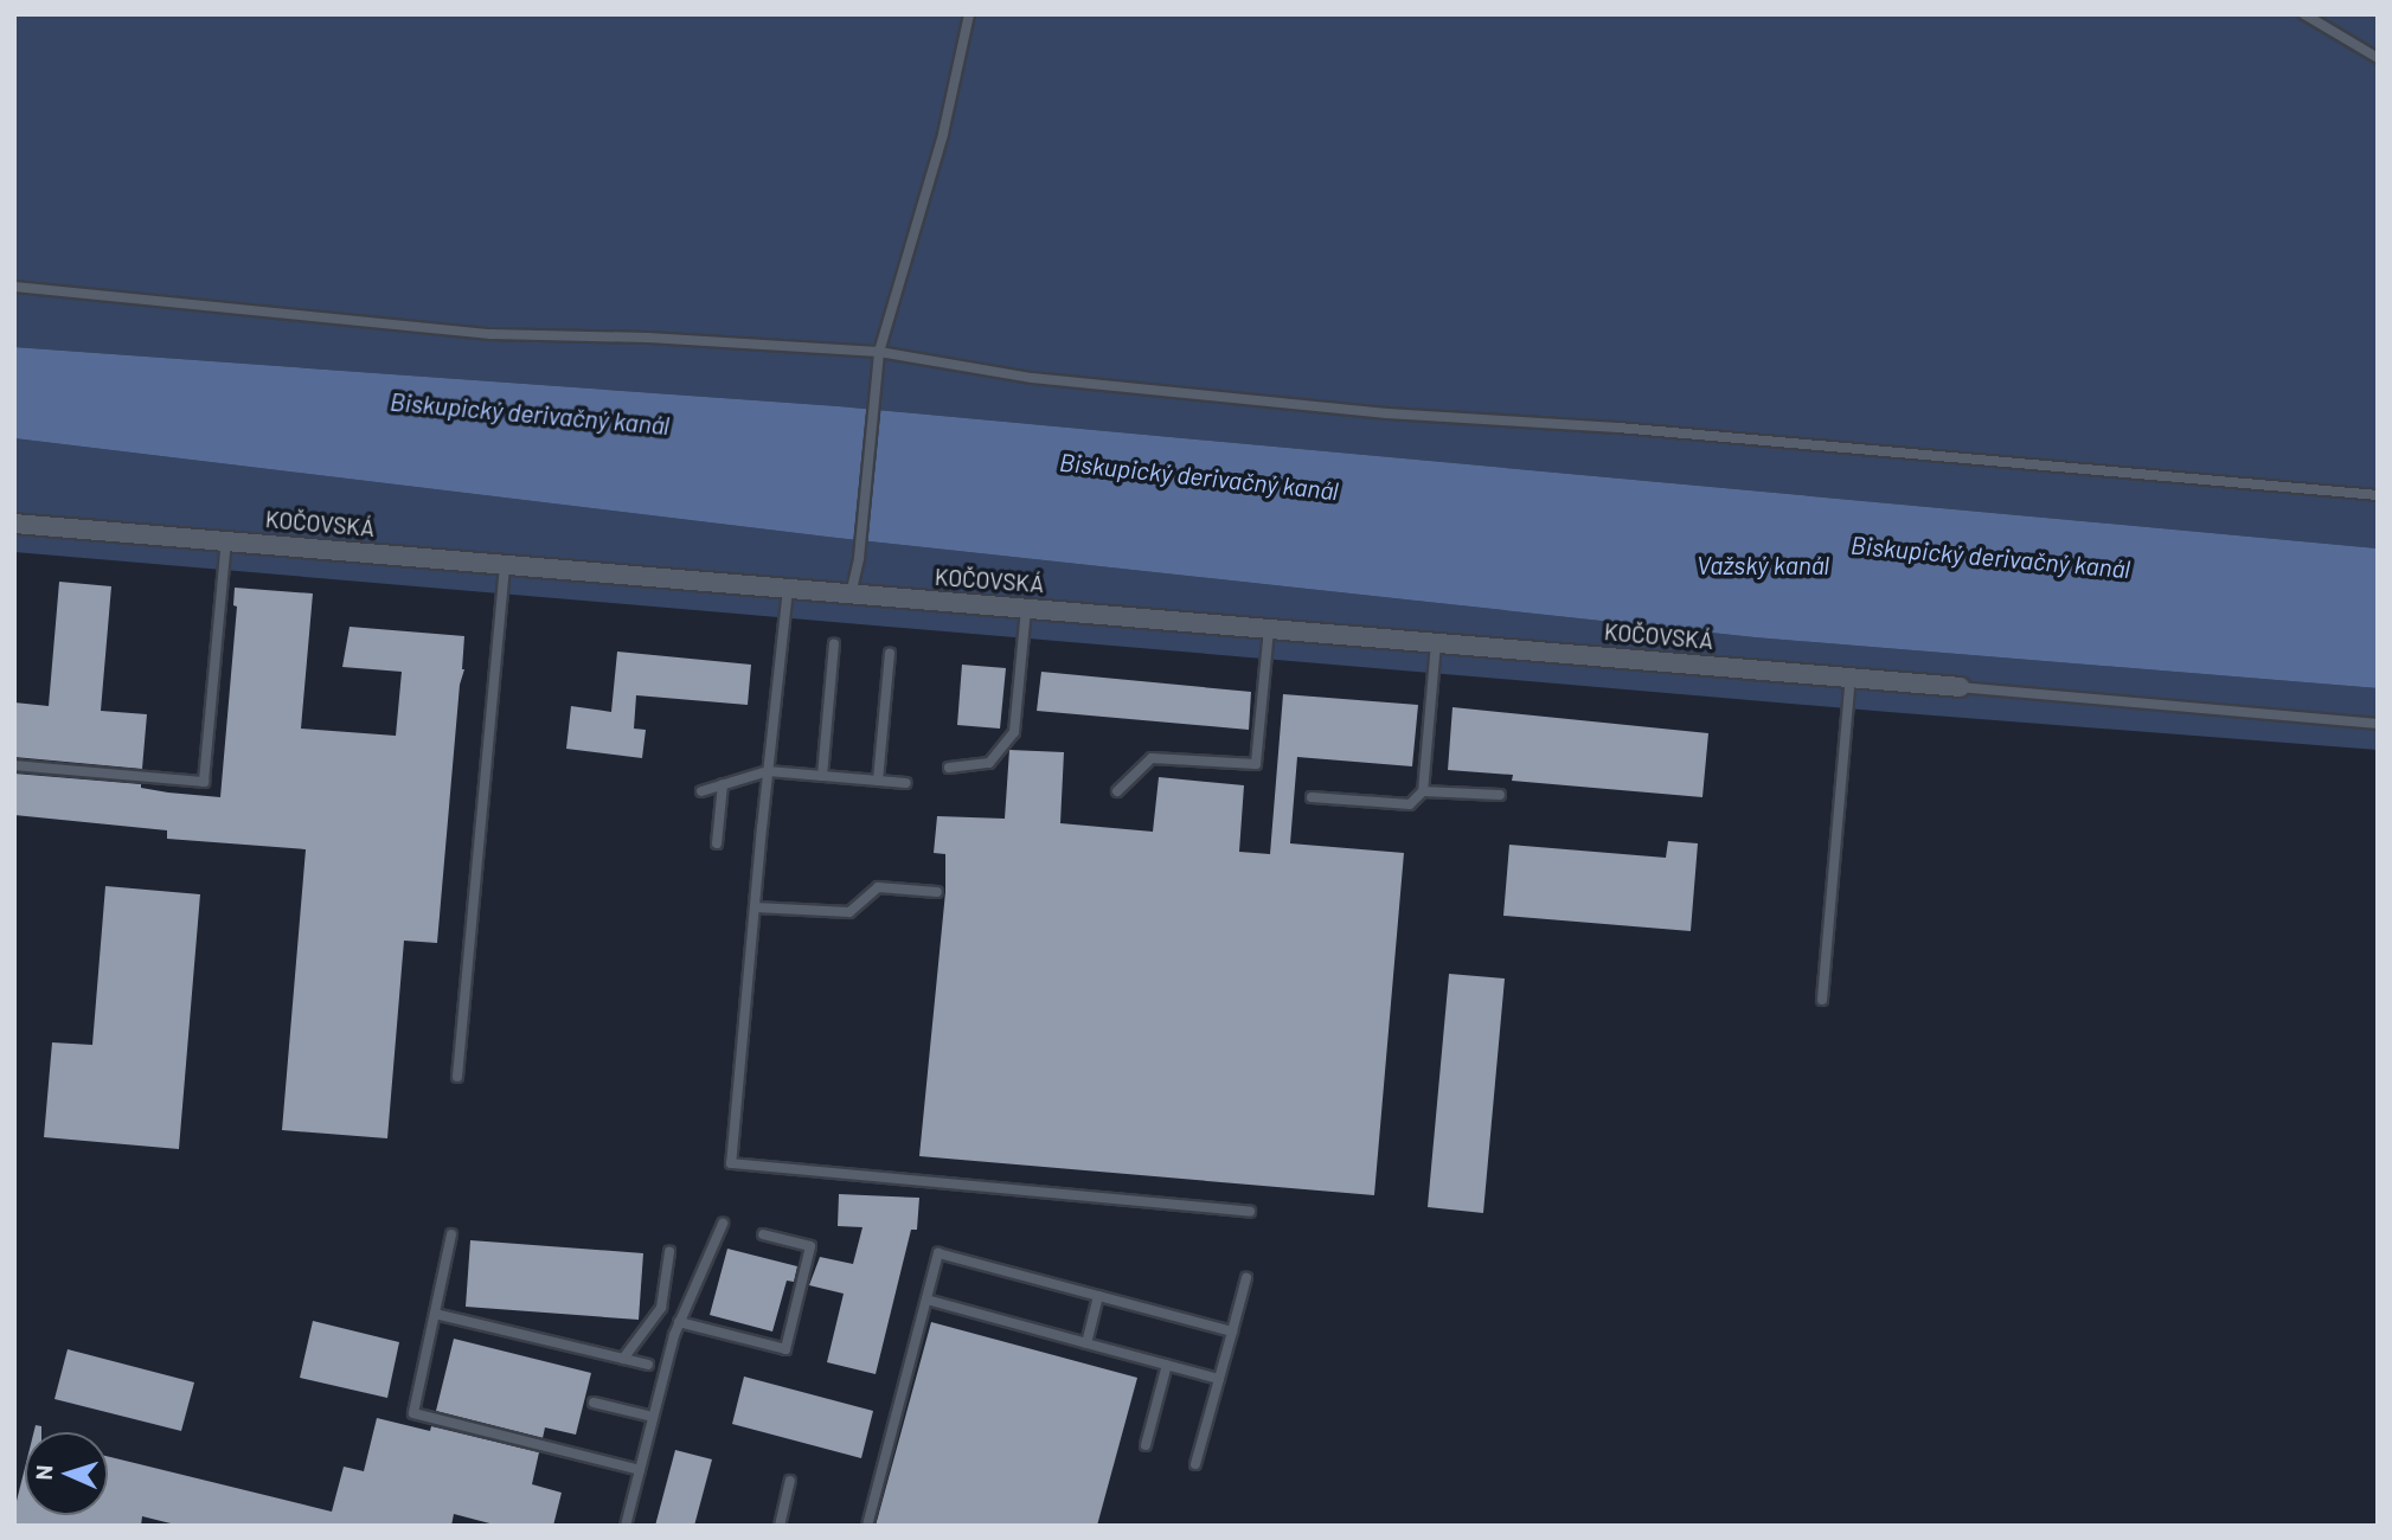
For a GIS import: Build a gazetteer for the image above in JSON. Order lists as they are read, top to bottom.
{
  "streets": {
    "street": ["KOČOVSKÁ"]
  },
  "water": ["Biskupický derivačný kanál", "Važský kanál"],
  "north": "left"
}
